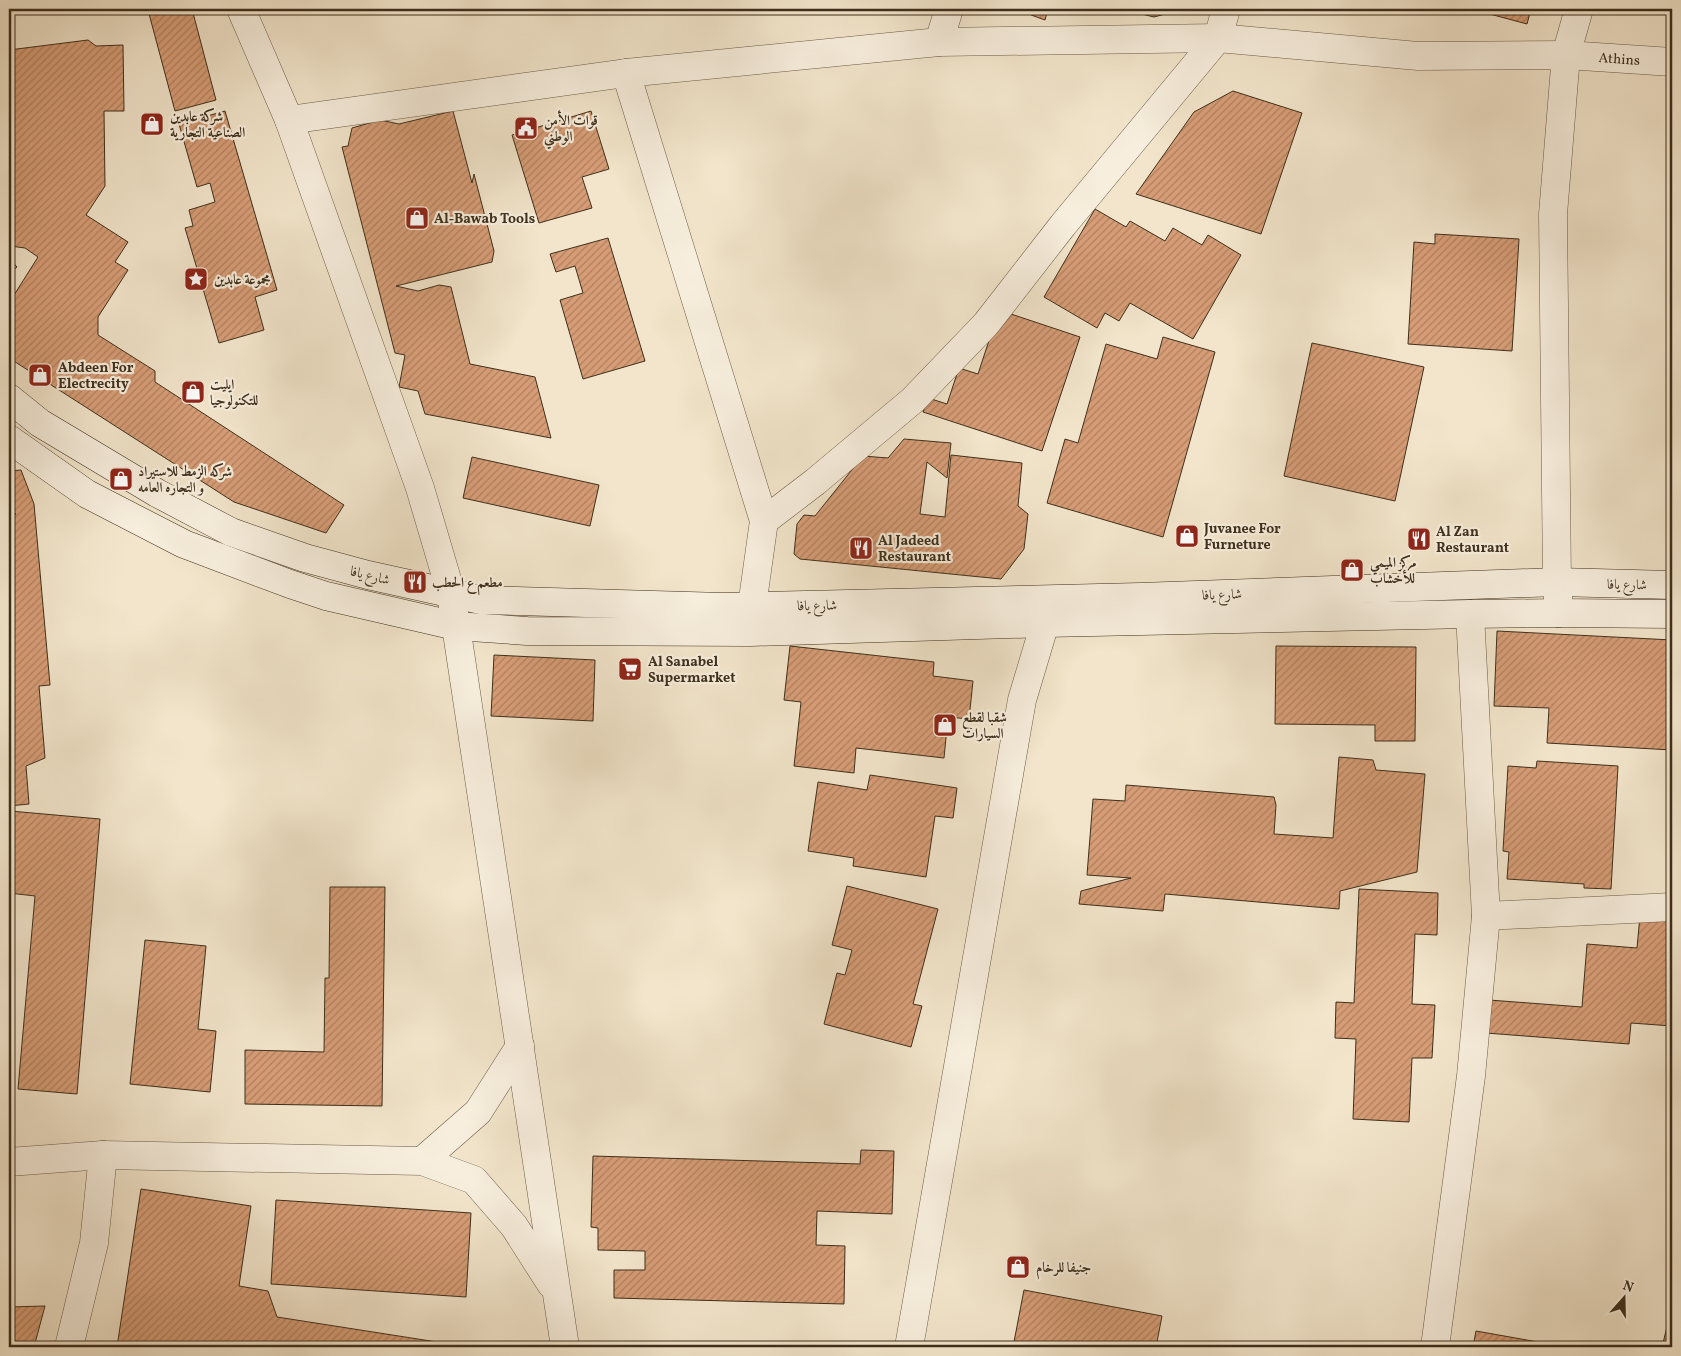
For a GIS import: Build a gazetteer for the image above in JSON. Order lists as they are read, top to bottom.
{
  "streets": {
    "street": ["Athins", "شارع يافا"]
  },
  "places": {
    "shop": [
      "شركة عابدين الصناعية التجارية",
      "Al-Bawab Tools",
      "Abdeen For Electrecity",
      "ايليت للتكنولوجيا",
      "شركه الزمط للاستيراد و التجاره العامه",
      "Juvanee For Furneture",
      "مركز الميمي للأخشاب",
      "شقبا لقطع السيارات",
      "جنيفا للرخام"
    ],
    "public building": ["قوات الأمن الوطني"],
    "place": ["مجموعة عابدين"],
    "restaurant": ["Al Zan Restaurant", "Al Jadeed Restaurant", "مطعم ع الحطب"],
    "supermarket": ["Al Sanabel Supermarket"]
  },
  "north": "top"
}
